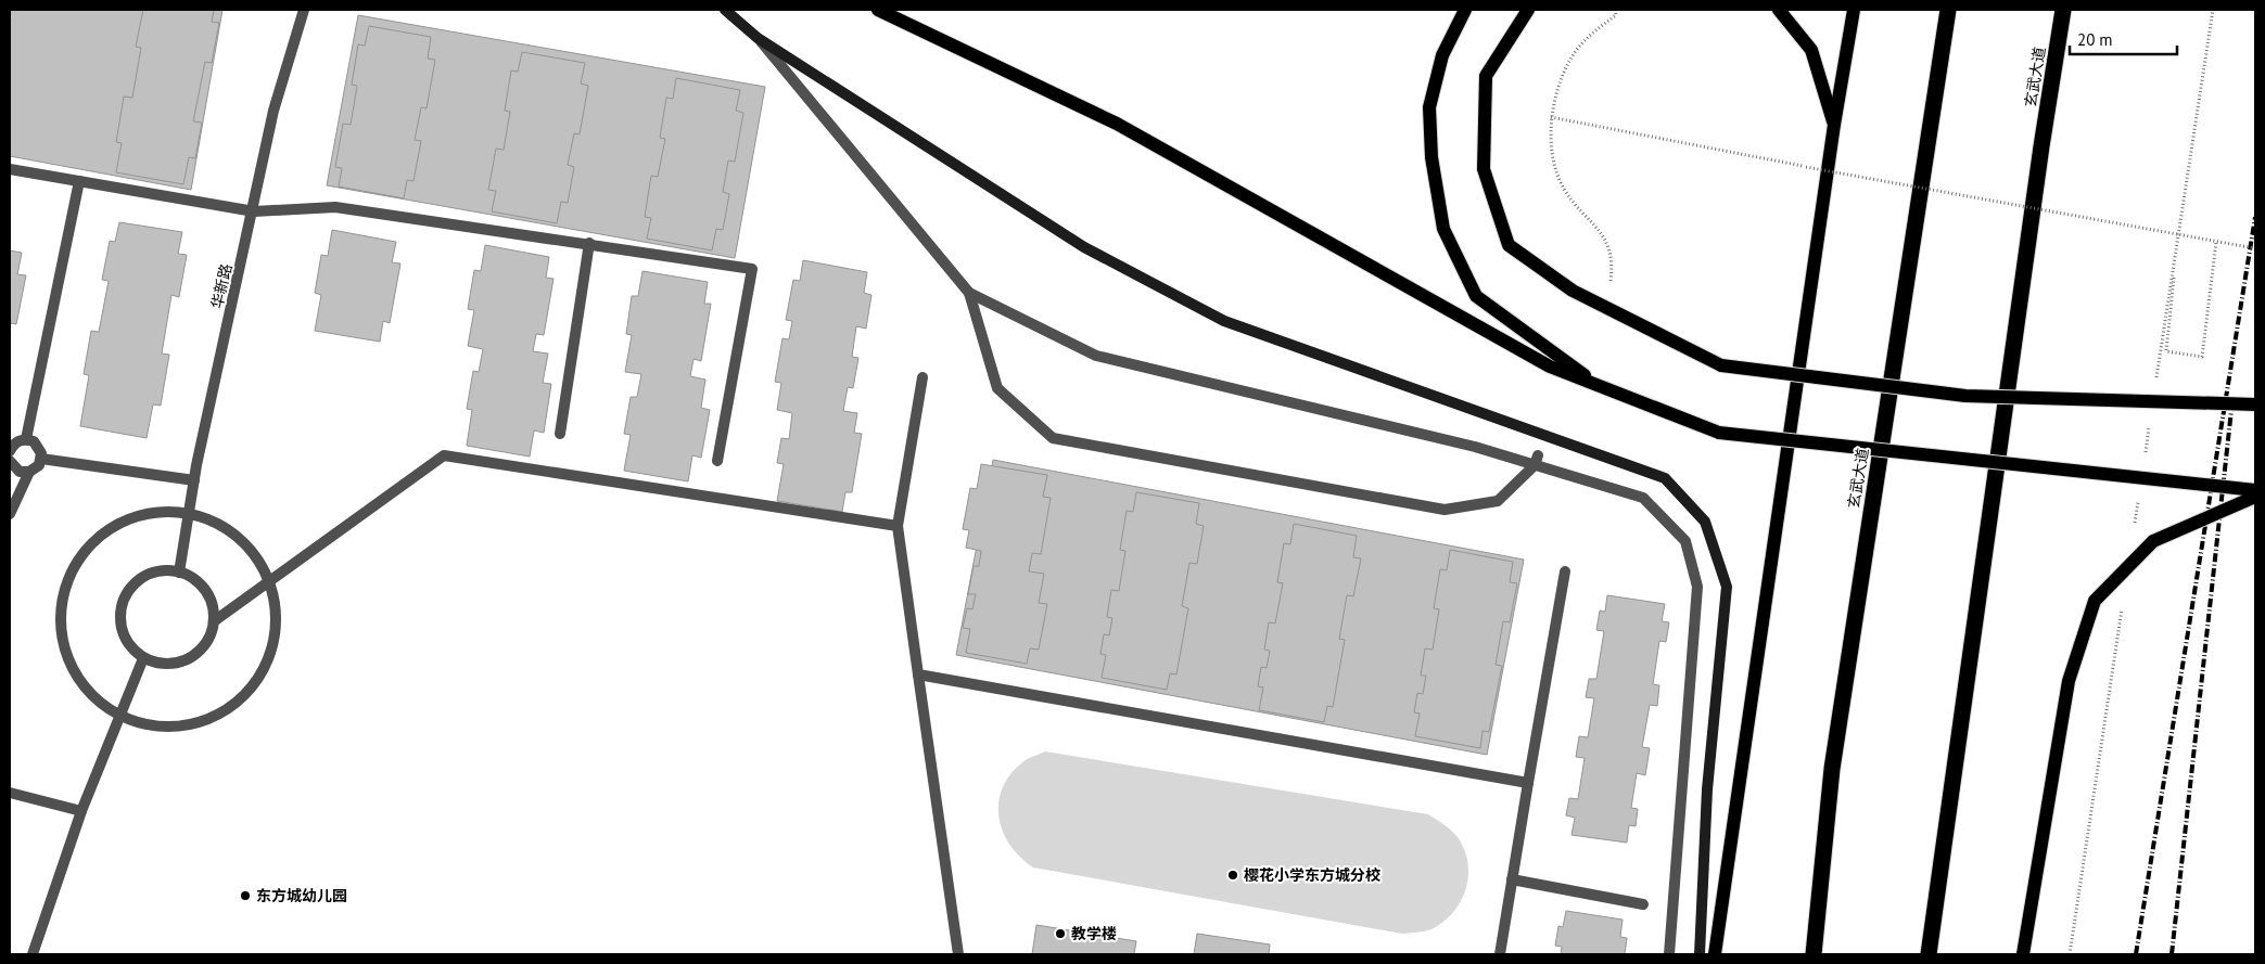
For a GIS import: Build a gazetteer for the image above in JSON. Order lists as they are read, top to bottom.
{
  "streets": {
    "highway": ["玄武大道"],
    "street": ["华新路"]
  },
  "places": ["樱花小学东方城分校", "东方城幼儿园", "教学楼"],
  "scale_bar": "20 m"
}
